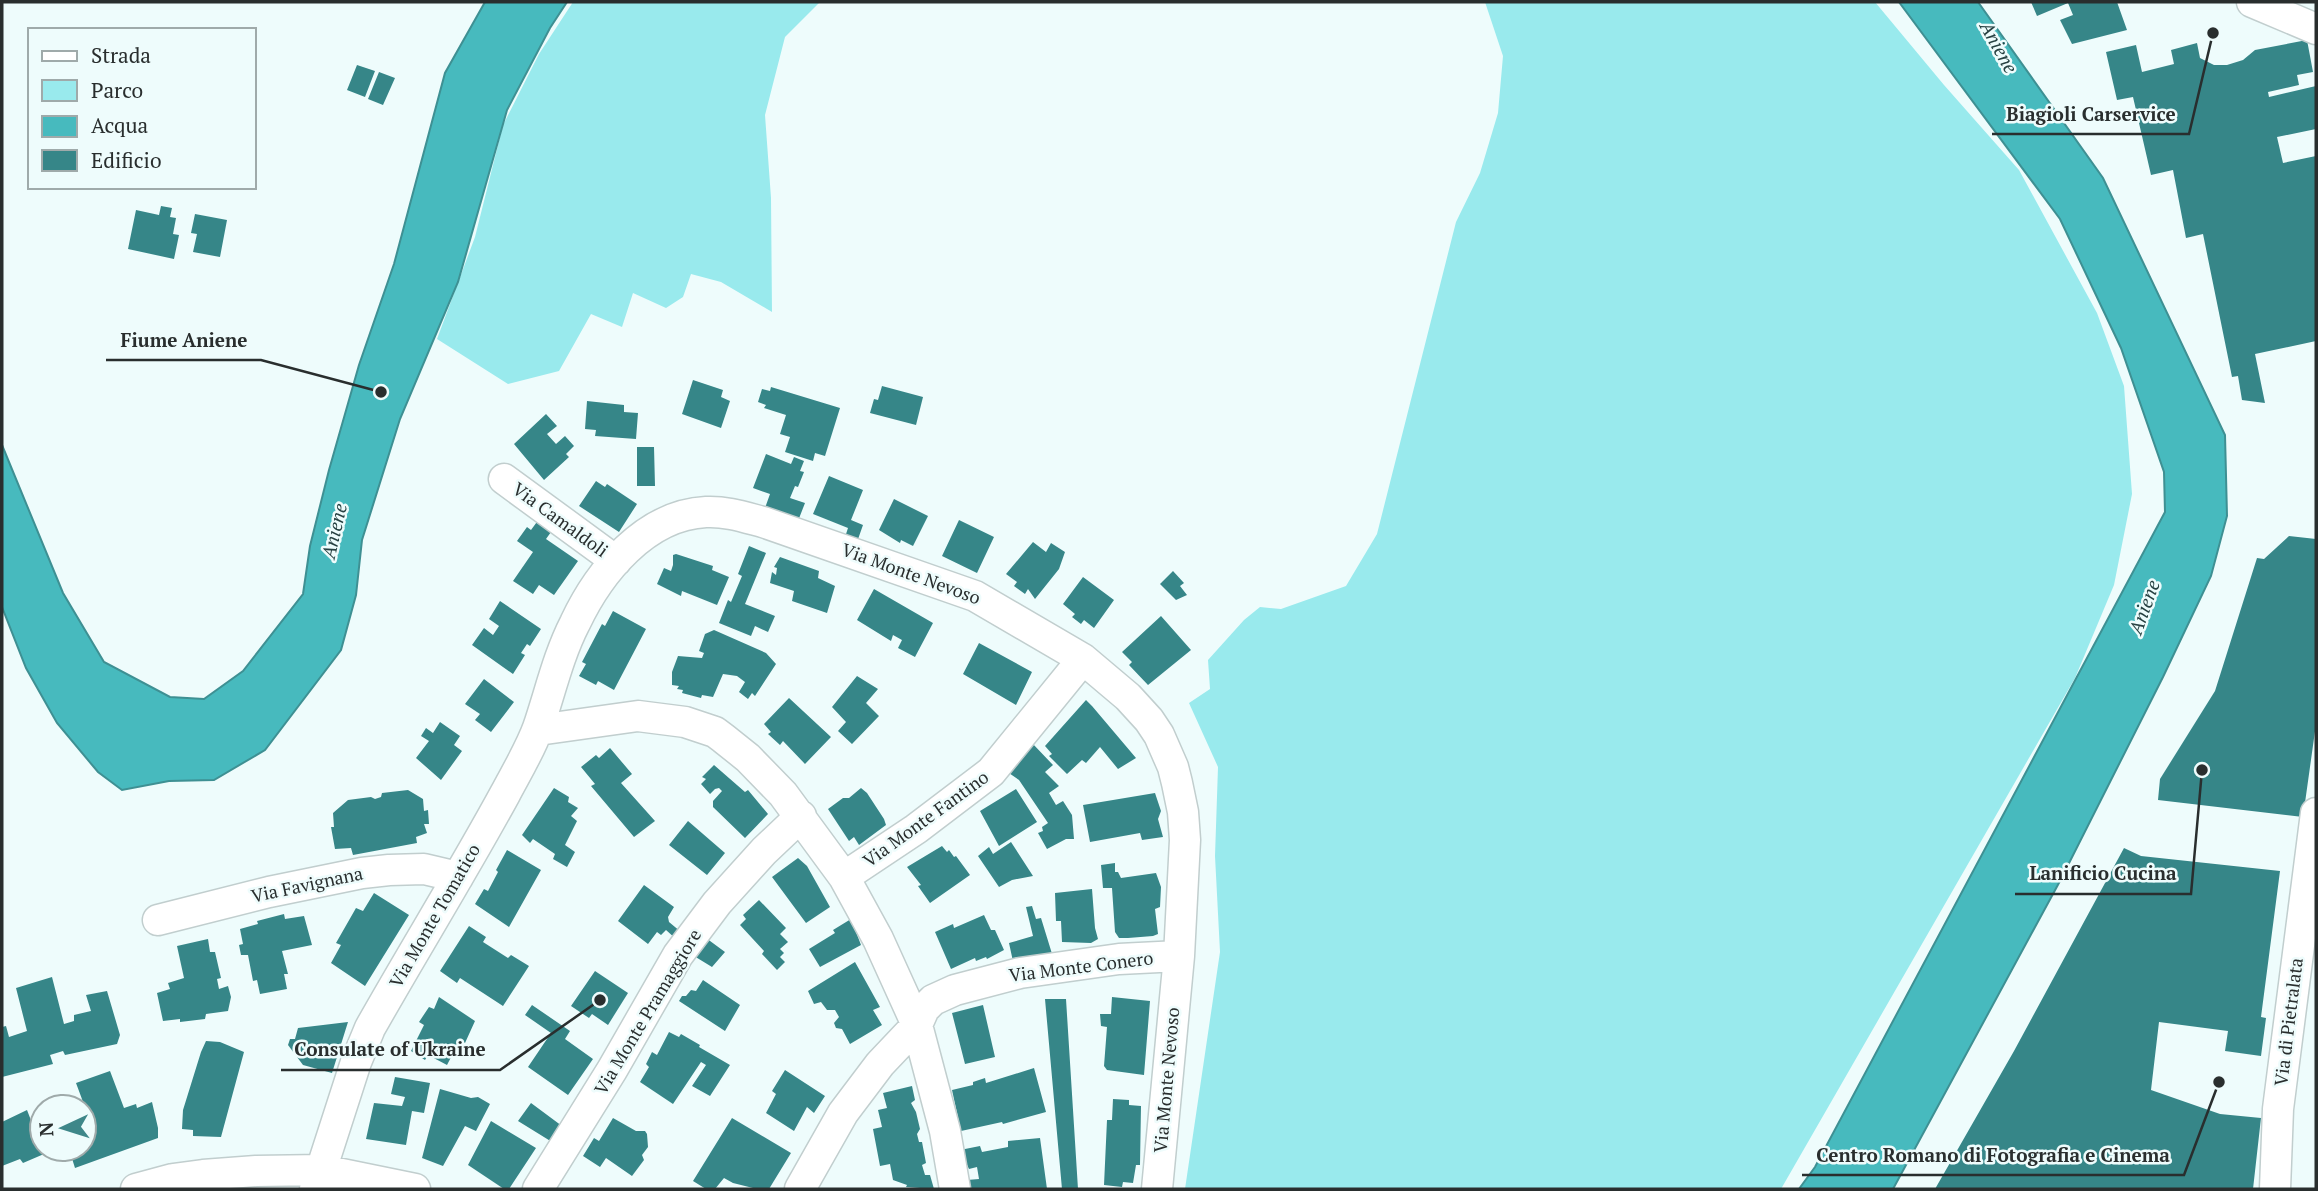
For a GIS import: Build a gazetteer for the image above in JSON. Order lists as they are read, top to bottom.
{
  "streets": {
    "street": [
      "Via Camaldoli",
      "Via Monte Nevoso",
      "Via Monte Fantino",
      "Via Favignana",
      "Via Monte Tomatico",
      "Via Monte Conero",
      "Via Monte Pramaggiore",
      "Via di Pietralata"
    ]
  },
  "crossings": [
    ["Via Camaldoli", "Via Monte Nevoso"],
    ["Via Monte Nevoso", "Via Monte Fantino"],
    ["Via Monte Nevoso", "Via Monte Tomatico"],
    ["Via Monte Nevoso", "Via Monte Conero"],
    ["Via Favignana", "Via Monte Tomatico"]
  ],
  "water": ["Aniene"],
  "places": [
    "Biagioli Carservice",
    "Fiume Aniene",
    "Lanificio Cucina",
    "Consulate of Ukraine",
    "Centro Romano di Fotografia e Cinema"
  ],
  "legend": [
    "Strada",
    "Parco",
    "Acqua",
    "Edificio"
  ],
  "north": "left"
}
